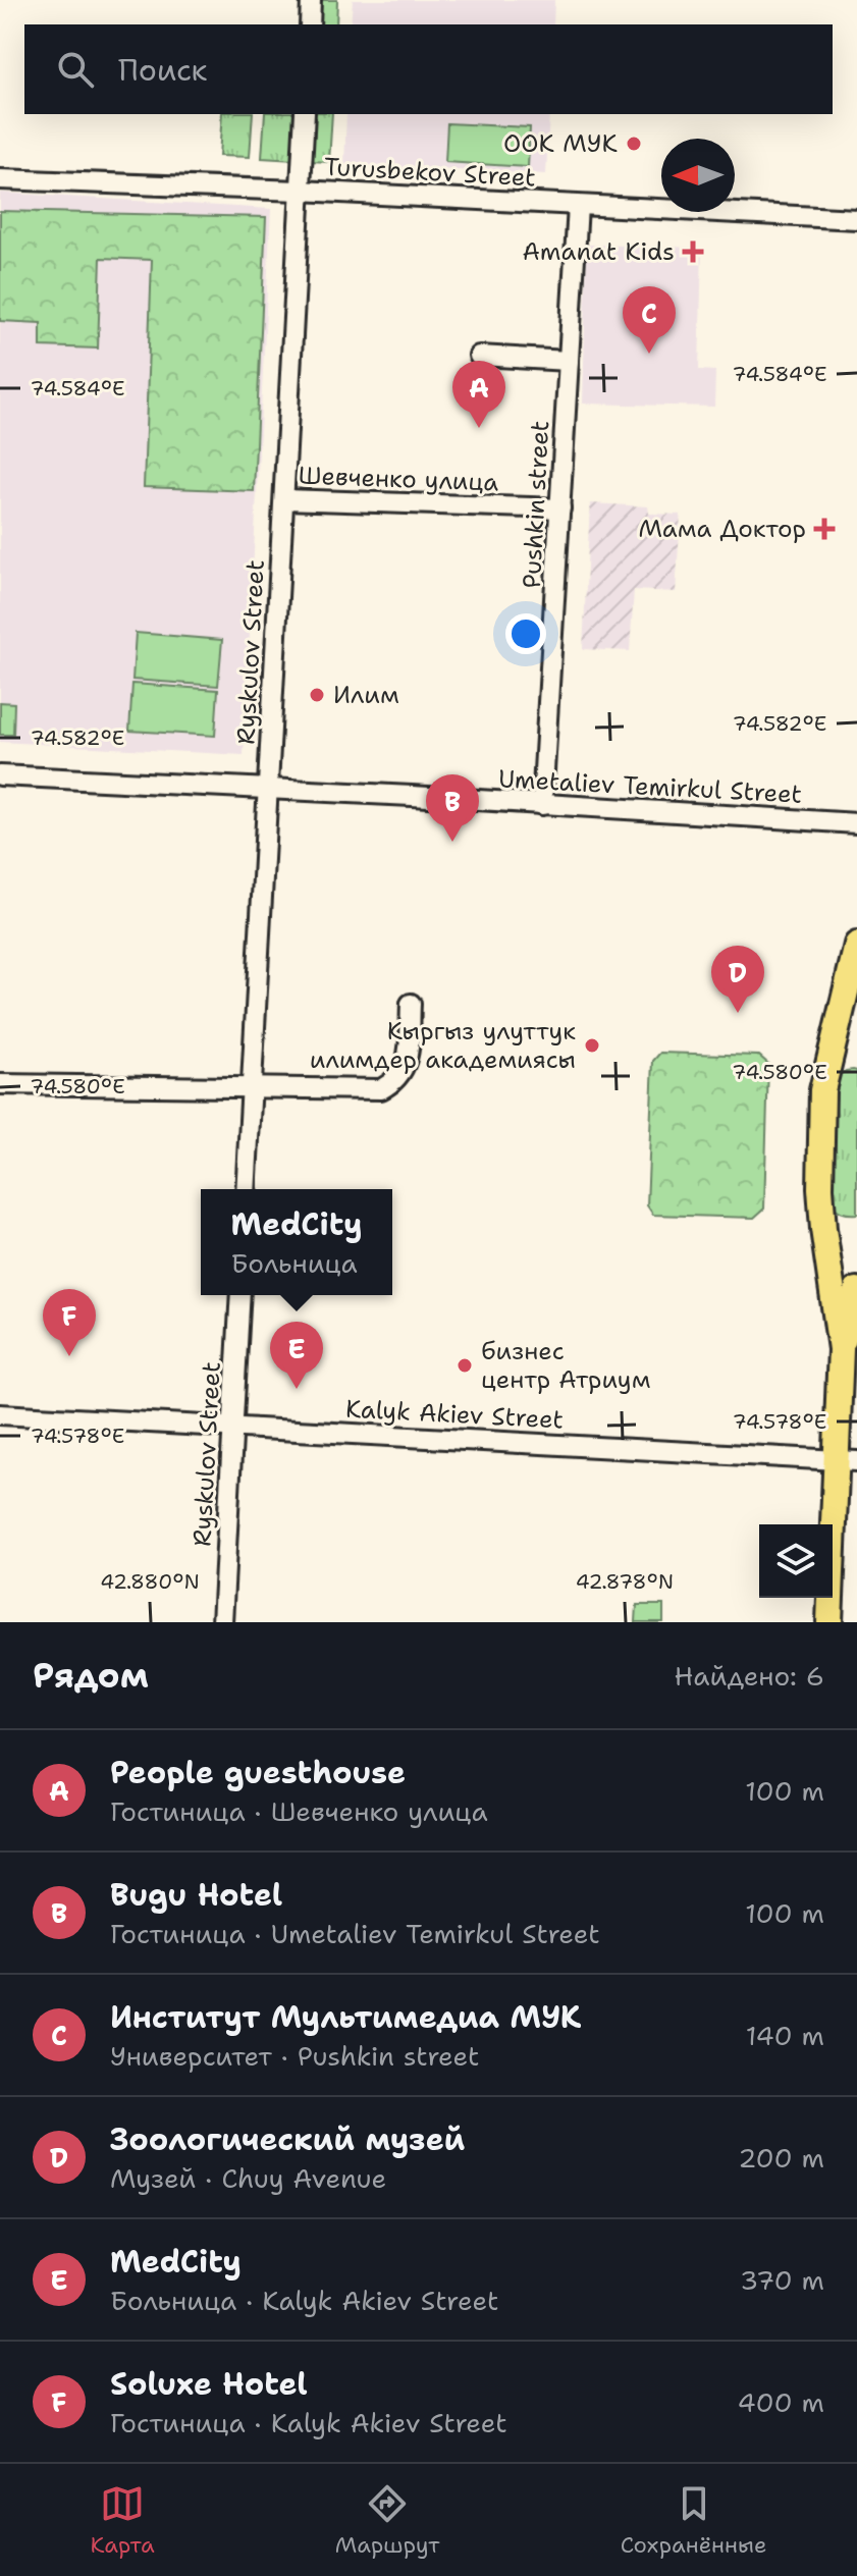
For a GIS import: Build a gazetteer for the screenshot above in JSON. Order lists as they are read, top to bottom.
{
  "streets": {
    "street": [
      "Turusbekov Street",
      "Шевченко улица",
      "Pushkin street",
      "Ryskulov Street",
      "Umetaliev Temirkul Street",
      "Kalyk Akiev Street"
    ]
  },
  "crossings": [
    ["Turusbekov Street", "Pushkin street"],
    ["Turusbekov Street", "Ryskulov Street"],
    ["Шевченко улица", "Pushkin street"],
    ["Шевченко улица", "Ryskulov Street"],
    ["Pushkin street", "Umetaliev Temirkul Street"],
    ["Ryskulov Street", "Umetaliev Temirkul Street"],
    ["Ryskulov Street", "Kalyk Akiev Street"]
  ],
  "places": {
    "other": [
      "ООК МУК",
      "Илим",
      "Кыргыз улуттук илимдер академиясы",
      "бизнес центр Атриум"
    ],
    "health": ["Amanat Kids", "Мама Доктор"]
  },
  "north": "left",
  "page": {
    "search": "Поиск",
    "pins": [
      "C",
      "A",
      "B",
      "D",
      "F",
      "E"
    ],
    "popup": ["MedCity", "Больница"],
    "heading": ["Рядом", "Найдено: 6"],
    "list": [
      {
        "mark": "A",
        "name": "People guesthouse",
        "note": "Гостиница · Шевченко улица",
        "value": "100 m"
      },
      {
        "mark": "B",
        "name": "Bugu Hotel",
        "note": "Гостиница · Umetaliev Temirkul Street",
        "value": "100 m"
      },
      {
        "mark": "C",
        "name": "Институт Мультимедиа МУК",
        "note": "Университет · Pushkin street",
        "value": "140 m"
      },
      {
        "mark": "D",
        "name": "Зоологический музей",
        "note": "Музей · Chuy Avenue",
        "value": "200 m"
      },
      {
        "mark": "E",
        "name": "MedCity",
        "note": "Больница · Kalyk Akiev Street",
        "value": "370 m"
      },
      {
        "mark": "F",
        "name": "Soluxe Hotel",
        "note": "Гостиница · Kalyk Akiev Street",
        "value": "400 m"
      }
    ],
    "nav": ["Карта", "Маршрут", "Сохранённые"]
  },
  "coordinates": [
    "74.584°E",
    "74.582°E",
    "74.580°E",
    "74.578°E",
    "42.880°N",
    "42.878°N"
  ]
}
